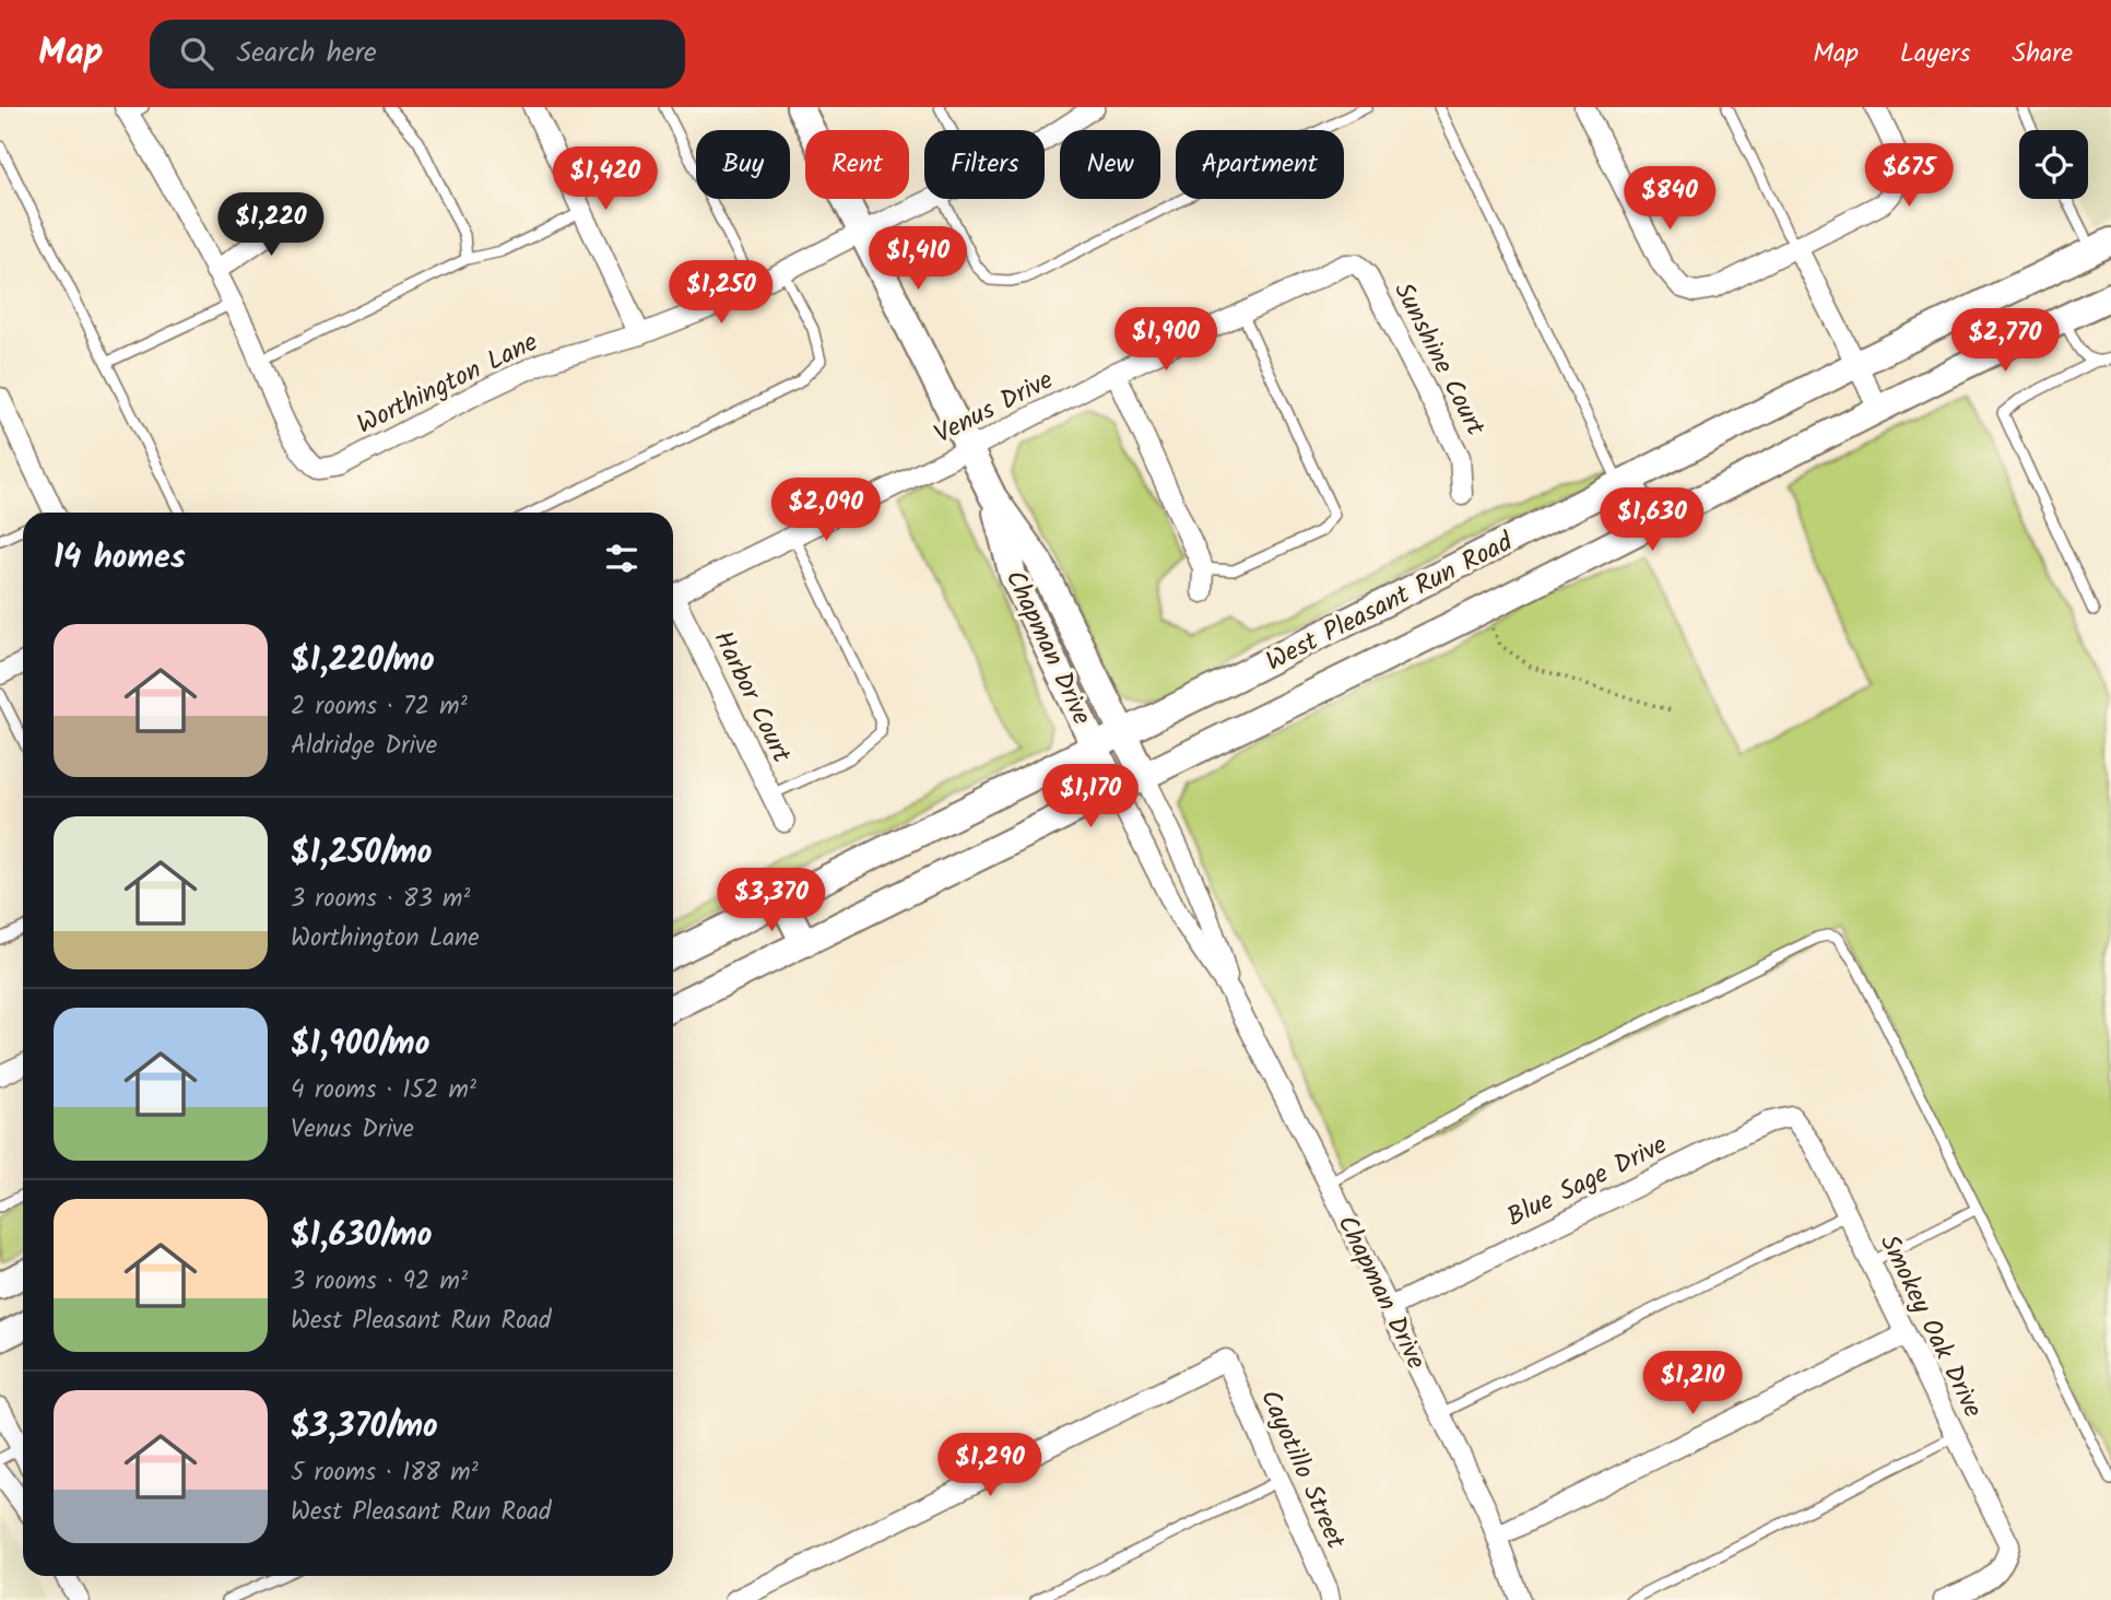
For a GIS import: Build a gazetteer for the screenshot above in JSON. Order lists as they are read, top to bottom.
{
  "streets": {
    "main road": ["West Pleasant Run Road", "Chapman Drive"],
    "street": [
      "Sunshine Court",
      "Worthington Lane",
      "Venus Drive",
      "Harbor Court",
      "Blue Sage Drive",
      "Smokey Oak Drive",
      "Cayotillo Street"
    ]
  },
  "crossings": [
    ["Sunshine Court", "Venus Drive"],
    ["Worthington Lane", "Chapman Drive"],
    ["Venus Drive", "Chapman Drive"],
    ["West Pleasant Run Road", "Chapman Drive"],
    ["Chapman Drive", "Blue Sage Drive"],
    ["Blue Sage Drive", "Smokey Oak Drive"]
  ],
  "page": {
    "header": "Map",
    "search": "Search here",
    "nav": ["Map", "Layers", "Share"],
    "chip": [
      "Buy",
      "Rent",
      "Filters",
      "New",
      "Apartment"
    ],
    "price": [
      "$675",
      "$1,420",
      "$840",
      "$1,220",
      "$1,410",
      "$1,250",
      "$1,900",
      "$2,770",
      "$2,090",
      "$1,630",
      "$1,170",
      "$3,370",
      "$1,210",
      "$1,290"
    ],
    "heading": "14 homes",
    "list": [
      {
        "name": "$1,220/mo",
        "note": "2 rooms · 72 m² · Aldridge Drive"
      },
      {
        "name": "$1,250/mo",
        "note": "3 rooms · 83 m² · Worthington Lane"
      },
      {
        "name": "$1,900/mo",
        "note": "4 rooms · 152 m² · Venus Drive"
      },
      {
        "name": "$1,630/mo",
        "note": "3 rooms · 92 m² · West Pleasant Run Road"
      },
      {
        "name": "$3,370/mo",
        "note": "5 rooms · 188 m² · West Pleasant Run Road"
      }
    ]
  }
}
